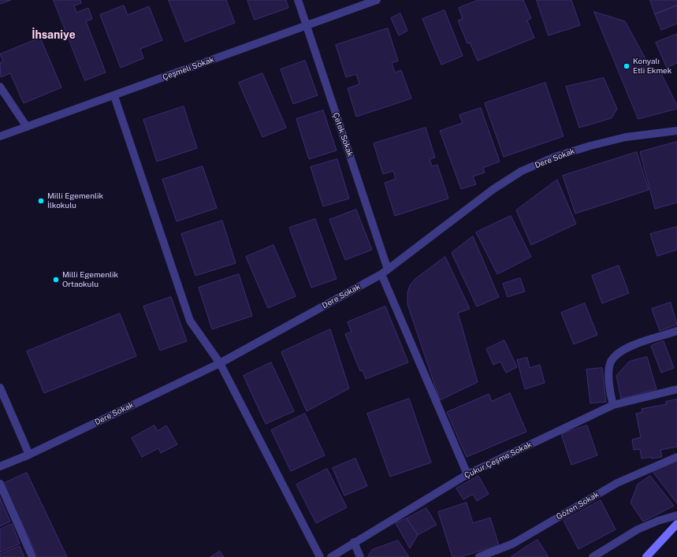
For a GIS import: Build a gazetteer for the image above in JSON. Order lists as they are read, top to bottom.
{
  "streets": {
    "street": [
      "Çeşmeli Sokak",
      "Çetek Sokak",
      "Dere Sokak",
      "Çukur Çeşme Sokak",
      "Gözen Sokak"
    ]
  },
  "crossings": [
    ["Çeşmeli Sokak", "Çetek Sokak"],
    ["Çetek Sokak", "Dere Sokak"]
  ],
  "districts": ["İhsaniye"],
  "places": ["Konyalı Etli Ekmek", "Milli Egemenlik İlkokulu", "Milli Egemenlik Ortaokulu"]
}
